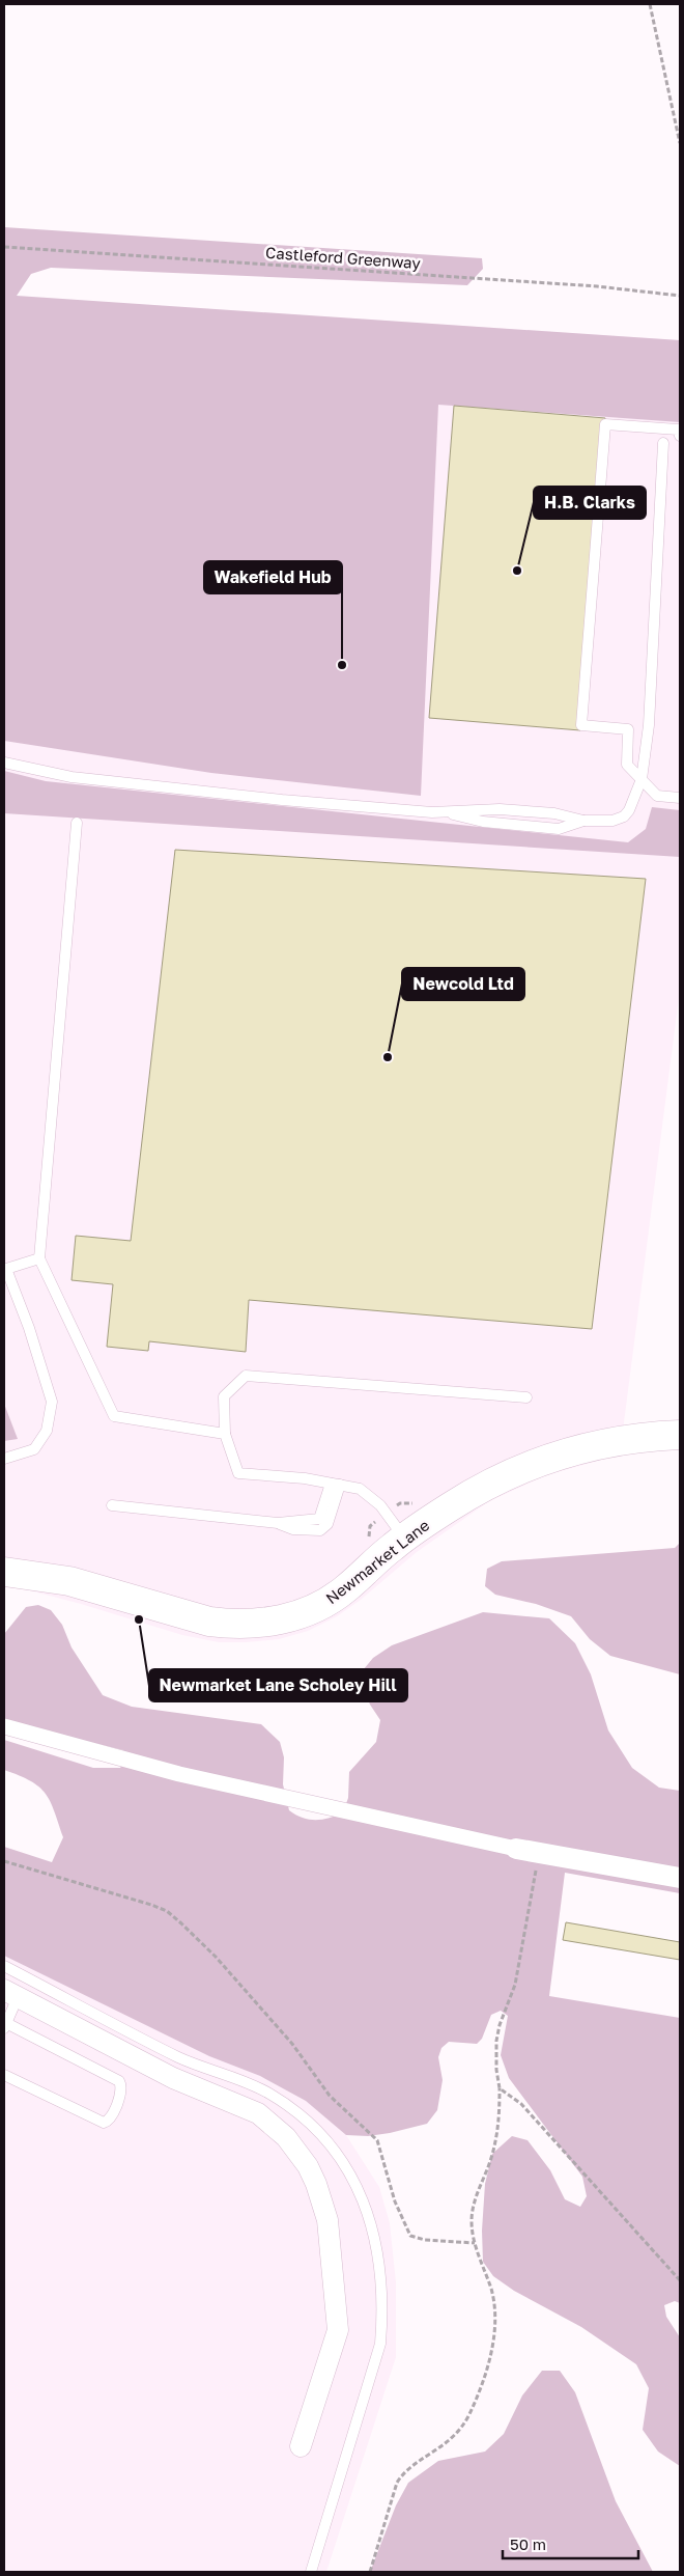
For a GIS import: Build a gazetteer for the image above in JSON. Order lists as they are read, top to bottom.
{
  "streets": {
    "main road": ["Newmarket Lane"],
    "path": ["Castleford Greenway"]
  },
  "places": [
    "H.B. Clarks",
    "Wakefield Hub",
    "Newcold Ltd",
    "Newmarket Lane Scholey Hill"
  ],
  "scale_bar": "50 m"
}
